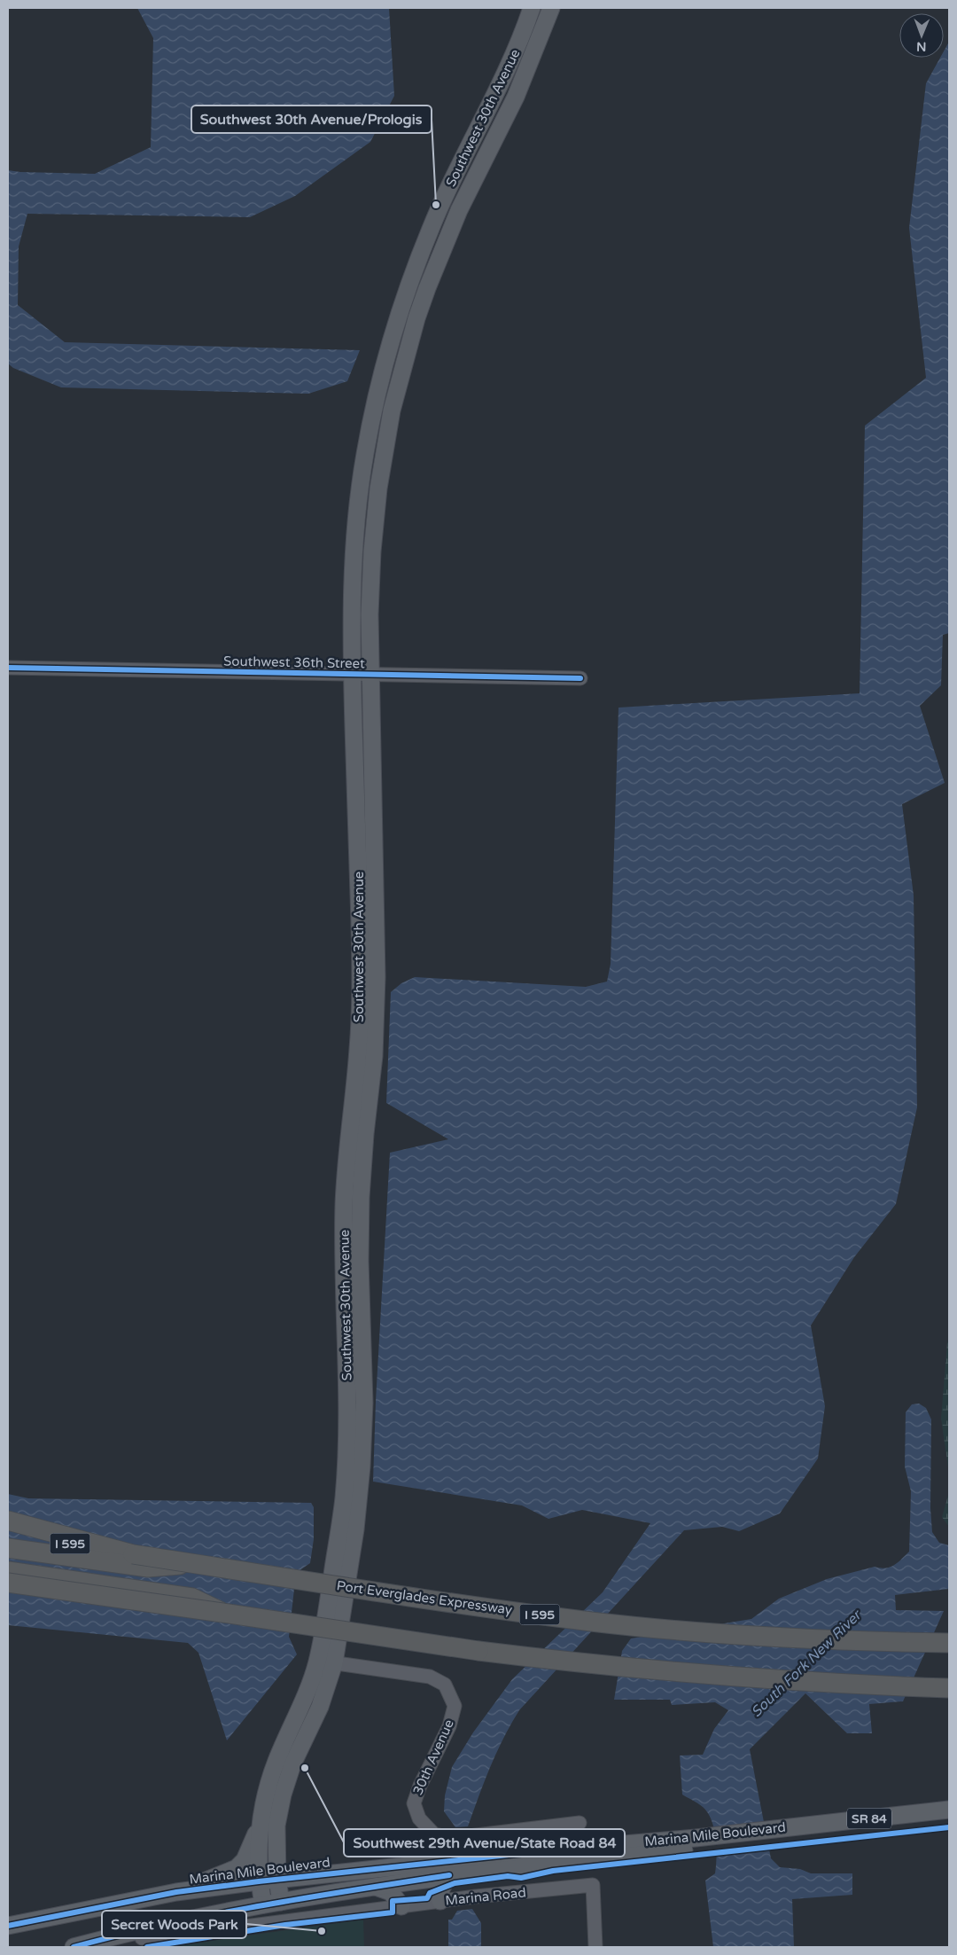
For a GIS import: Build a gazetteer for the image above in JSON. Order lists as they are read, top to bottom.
{
  "streets": {
    "highway": ["I 595", "Port Everglades Expressway"],
    "main road": ["Southwest 30th Avenue", "SR 84", "Marina Mile Boulevard"],
    "street": ["Southwest 36th Street", "30th Avenue", "Marina Road"]
  },
  "crossings": [
    ["Southwest 30th Avenue", "Southwest 36th Street"],
    ["Southwest 30th Avenue", "30th Avenue"],
    ["Southwest 30th Avenue", "SR 84"],
    ["Southwest 30th Avenue", "Marina Mile Boulevard"],
    ["SR 84", "Marina Mile Boulevard"],
    ["SR 84", "Marina Road"]
  ],
  "water": ["South Fork New River"],
  "places": ["Southwest 30th Avenue/Prologis", "Southwest 29th Avenue/State Road 84", "Secret Woods Park"],
  "north": "bottom"
}
